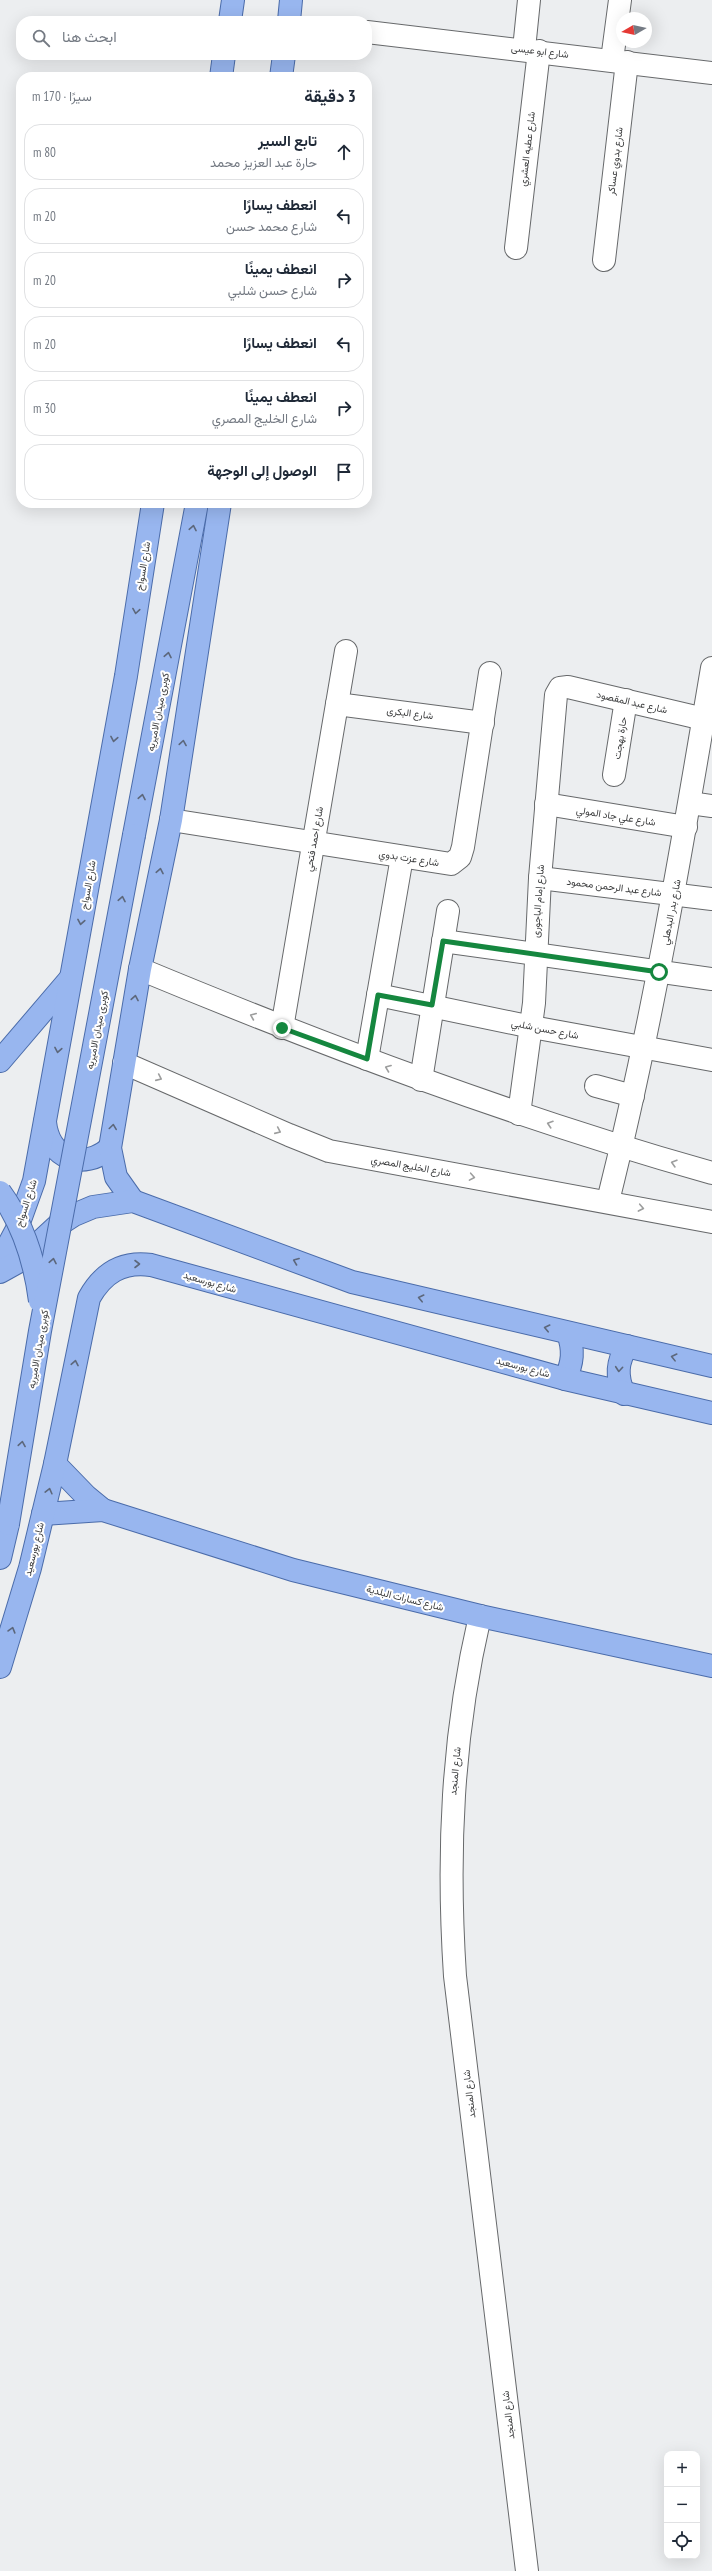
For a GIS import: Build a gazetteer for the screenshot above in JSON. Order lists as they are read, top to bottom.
{
  "streets": {
    "main road": [
      "شارع السواح",
      "كوبرى ميدان الاميريه",
      "شارع بورسعيد",
      "شارع كسارات البلدية"
    ],
    "street": [
      "شارع ابو عيسى",
      "شارع عطيه العشري",
      "شارع بدوي عساكر",
      "شارع عبد المقصود",
      "شارع البكرى",
      "حارة بهجت",
      "شارع علي جاد المولي",
      "شارع احمد فتحي",
      "شارع عزت بدوي",
      "شارع عبد الرحمن محمود",
      "شارع إمام الباجورى",
      "شارع بدر البدهلي",
      "شارع حسن شلبي",
      "شارع الخليج المصري",
      "شارع المنجد"
    ]
  },
  "crossings": [
    ["شارع ابو عيسى", "شارع عطيه العشري"],
    ["شارع ابو عيسى", "شارع بدوي عساكر"],
    ["شارع عبد المقصود", "حارة بهجت"],
    ["شارع عبد المقصود", "شارع إمام الباجورى"],
    ["شارع عبد المقصود", "شارع بدر البدهلي"],
    ["شارع البكرى", "شارع احمد فتحي"],
    ["شارع البكرى", "شارع عزت بدوي"],
    ["شارع علي جاد المولي", "شارع إمام الباجورى"],
    ["شارع علي جاد المولي", "شارع بدر البدهلي"],
    ["شارع احمد فتحي", "شارع عزت بدوي"],
    ["شارع عبد الرحمن محمود", "شارع إمام الباجورى"],
    ["شارع عبد الرحمن محمود", "شارع بدر البدهلي"],
    ["شارع إمام الباجورى", "شارع حسن شلبي"],
    ["شارع بدر البدهلي", "شارع حسن شلبي"],
    ["شارع بدر البدهلي", "شارع الخليج المصري"],
    ["شارع بورسعيد", "شارع كسارات البلدية"],
    ["شارع كسارات البلدية", "شارع المنجد"]
  ],
  "north": "left",
  "page": {
    "search": "ابحث هنا",
    "heading": ["3 دقيقة", "سيرًا · 170 m"],
    "list": [
      ["تابع السير", "حارة عبد العزيز محمد", "80 m"],
      ["انعطف يسارًا", "شارع محمد حسن", "20 m"],
      ["انعطف يمينًا", "شارع حسن شلبي", "20 m"],
      ["انعطف يسارًا", "20 m"],
      ["انعطف يمينًا", "شارع الخليج المصري", "30 m"],
      "الوصول إلى الوجهة"
    ],
    "map_buttons": ["+", "−"]
  }
}
